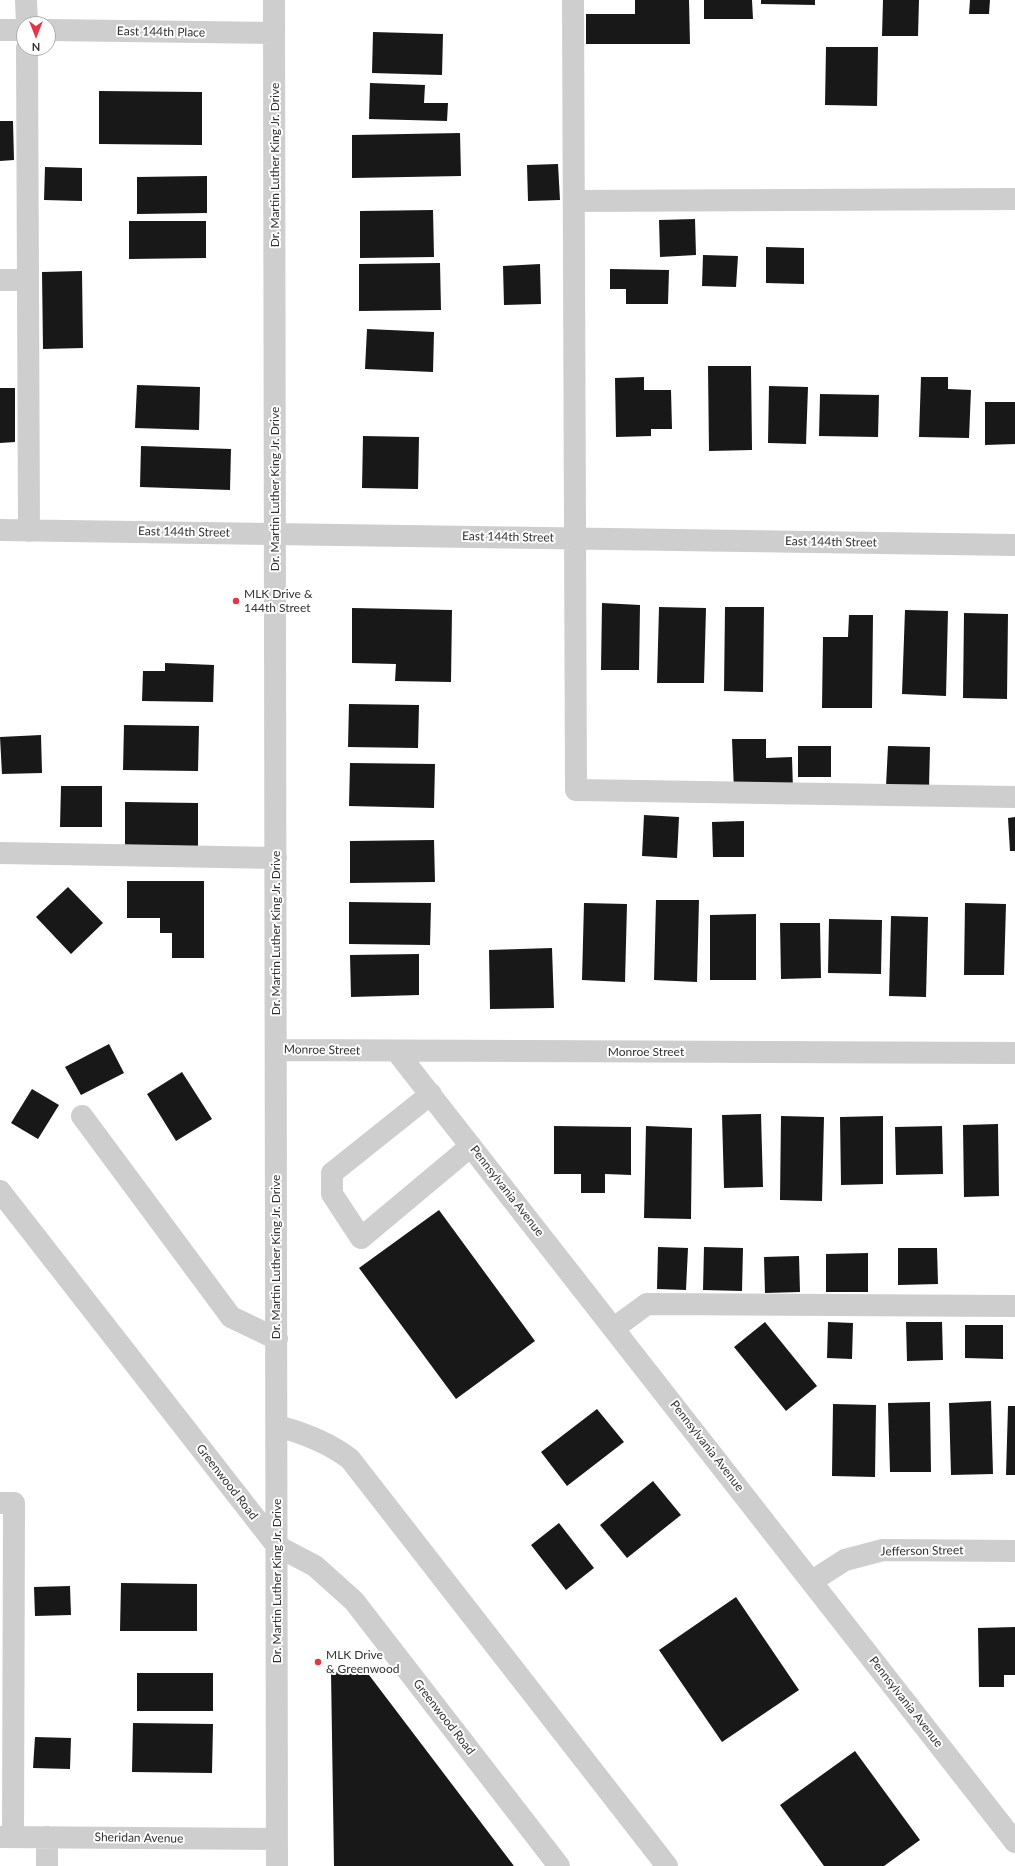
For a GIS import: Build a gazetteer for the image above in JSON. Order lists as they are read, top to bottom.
{
  "streets": {
    "street": [
      "East 144th Place",
      "Dr. Martin Luther King Jr. Drive",
      "East 144th Street",
      "Monroe Street",
      "Pennsylvania Avenue",
      "Greenwood Road",
      "Jefferson Street",
      "Sheridan Avenue"
    ]
  },
  "crossings": [
    ["East 144th Place", "Dr. Martin Luther King Jr. Drive"],
    ["Dr. Martin Luther King Jr. Drive", "East 144th Street"],
    ["Dr. Martin Luther King Jr. Drive", "Monroe Street"],
    ["Dr. Martin Luther King Jr. Drive", "Greenwood Road"],
    ["Dr. Martin Luther King Jr. Drive", "Sheridan Avenue"],
    ["Monroe Street", "Pennsylvania Avenue"],
    ["Pennsylvania Avenue", "Jefferson Street"]
  ],
  "places": ["MLK Drive & 144th Street", "MLK Drive & Greenwood"],
  "north": "bottom"
}
